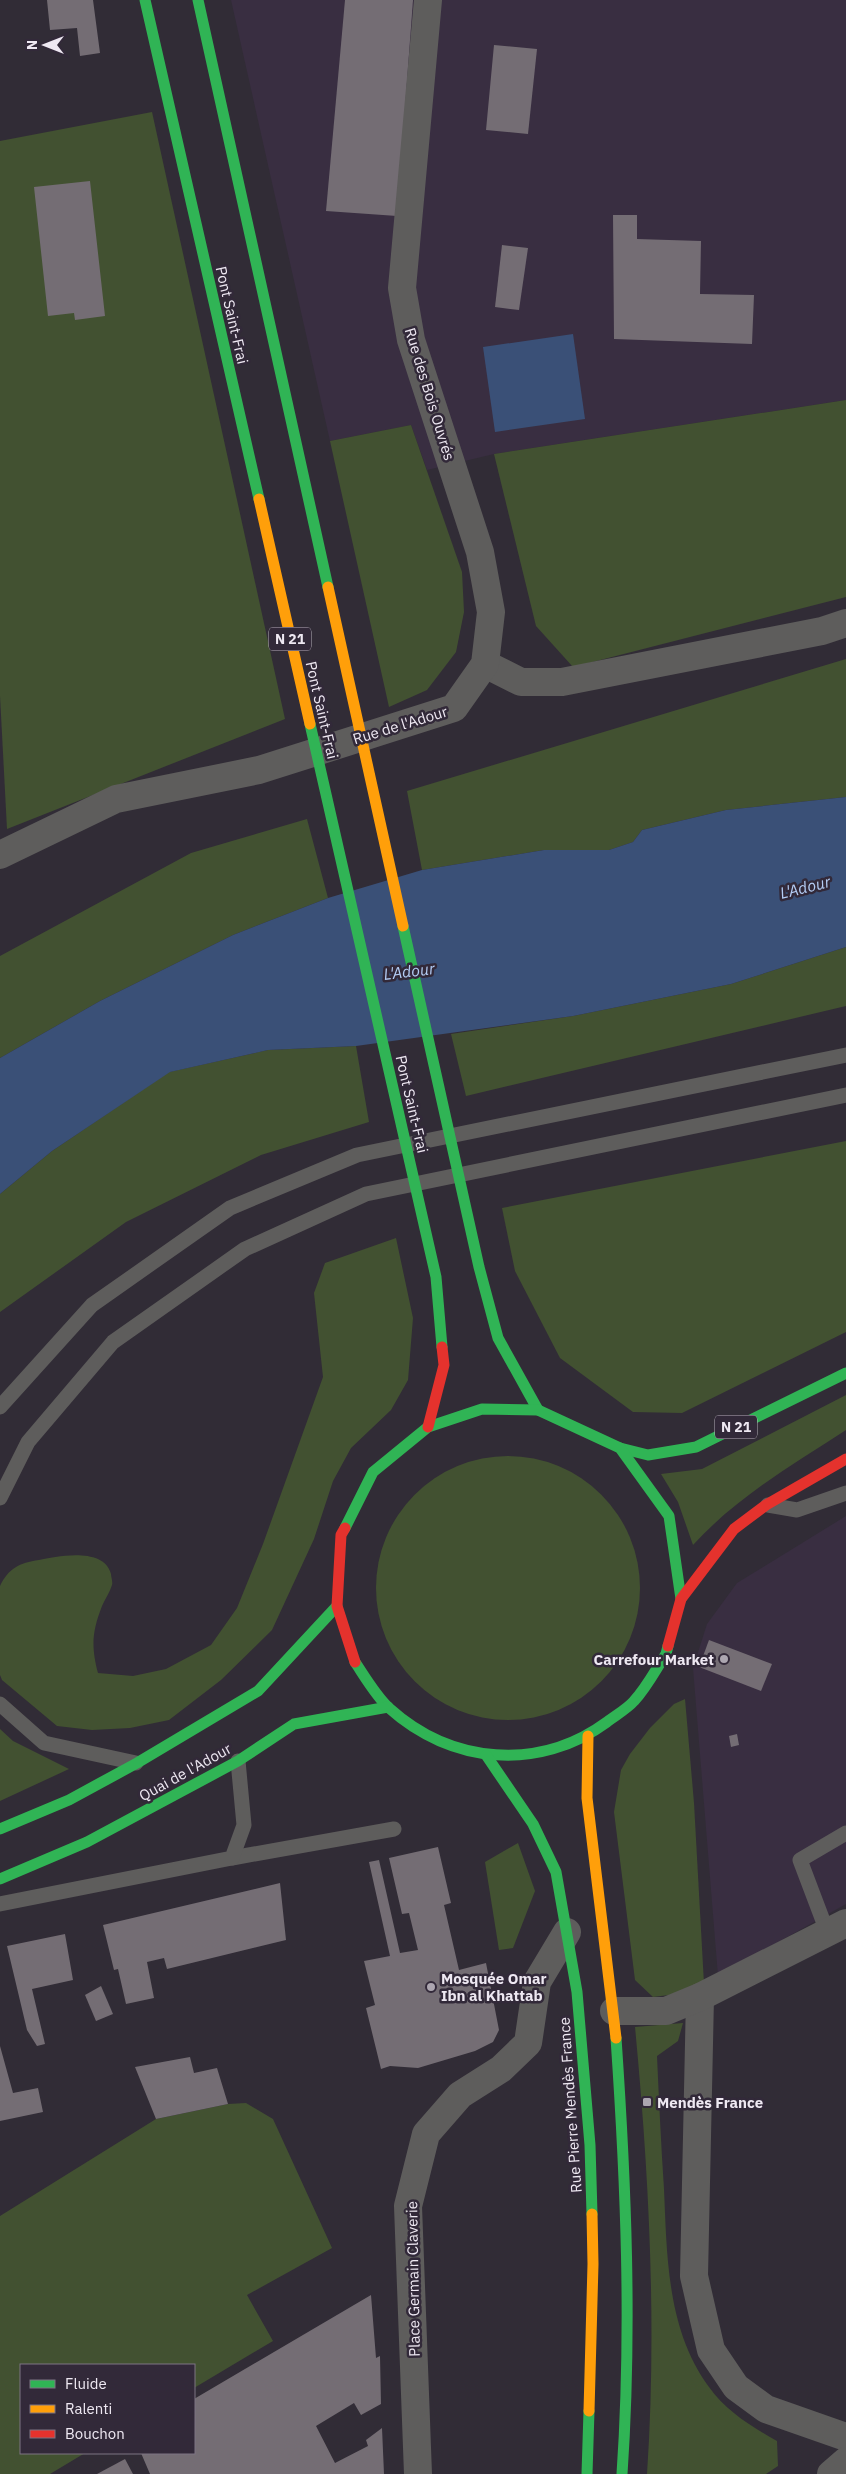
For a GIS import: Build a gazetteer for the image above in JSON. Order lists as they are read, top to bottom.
{
  "streets": {
    "main road": [
      "Pont Saint-Frai",
      "N 21",
      "Quai de l'Adour",
      "Rue Pierre Mendès France"
    ],
    "street": ["Rue des Bois Ouvrés", "Rue de l'Adour", "Place Germain Claverie"]
  },
  "crossings": [
    ["Rue des Bois Ouvrés", "Rue de l'Adour"],
    ["Rue Pierre Mendès France", "Place Germain Claverie"]
  ],
  "water": ["L'Adour"],
  "places": {
    "other": ["Carrefour Market", "Mosquée Omar Ibn al Khattab"],
    "transit": ["Mendès France"]
  },
  "legend": ["Fluide", "Ralenti", "Bouchon"],
  "north": "left"
}
